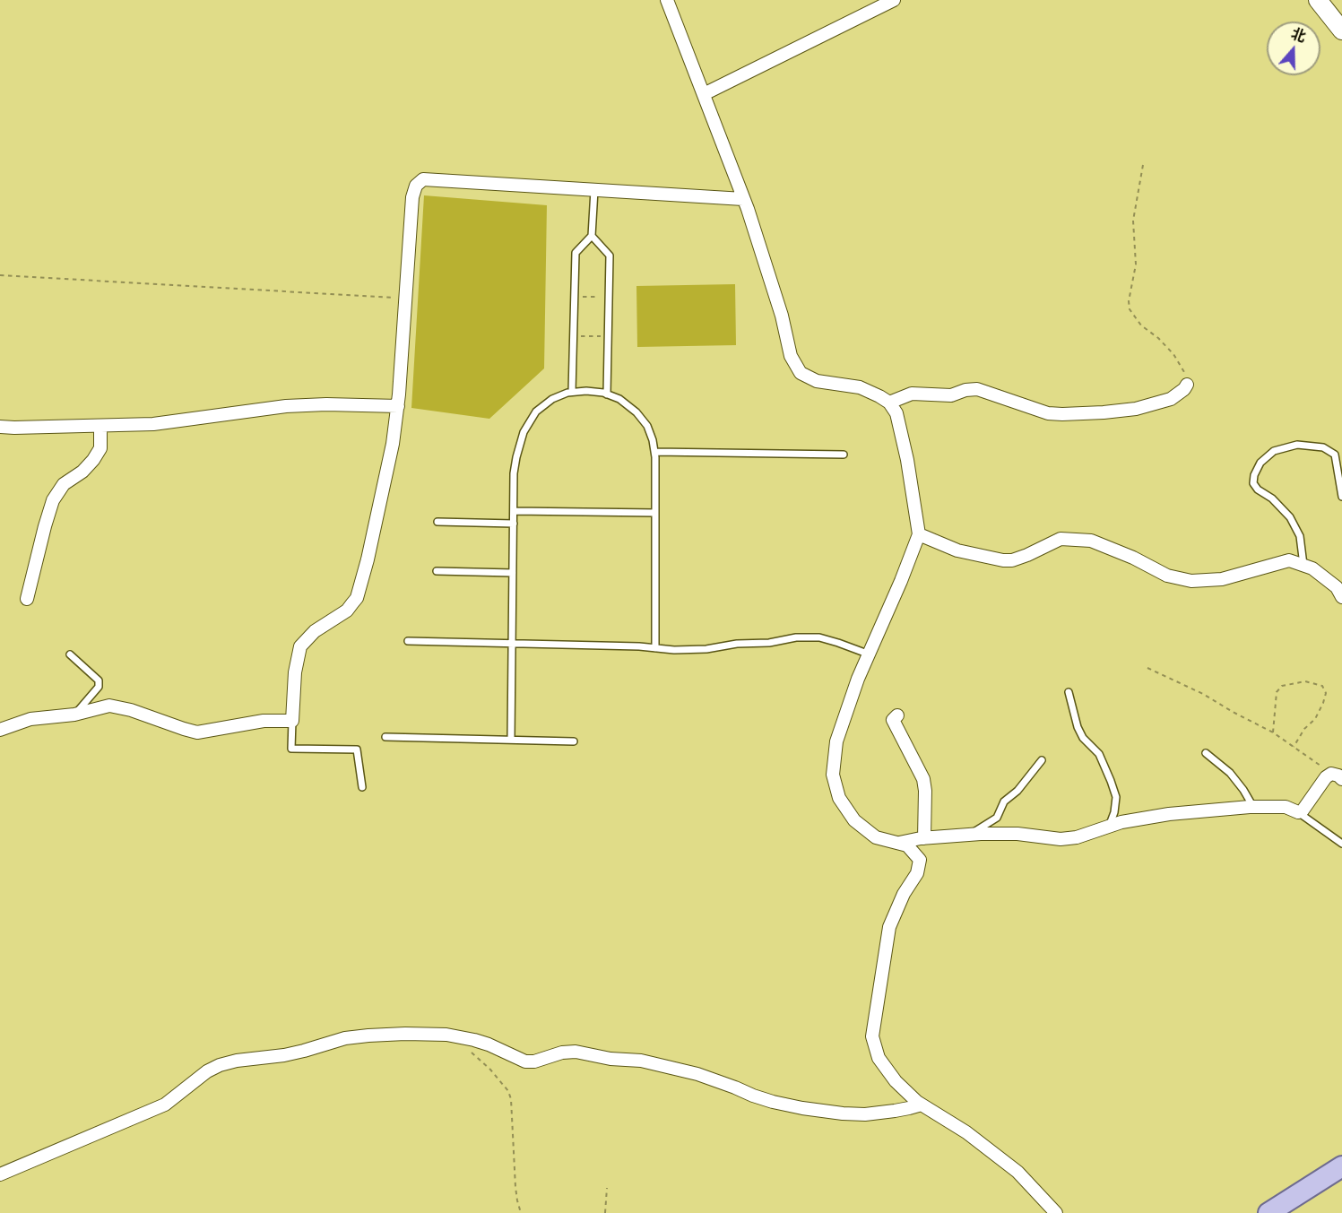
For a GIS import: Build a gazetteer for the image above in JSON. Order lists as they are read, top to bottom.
{
  "north": "top"
}
